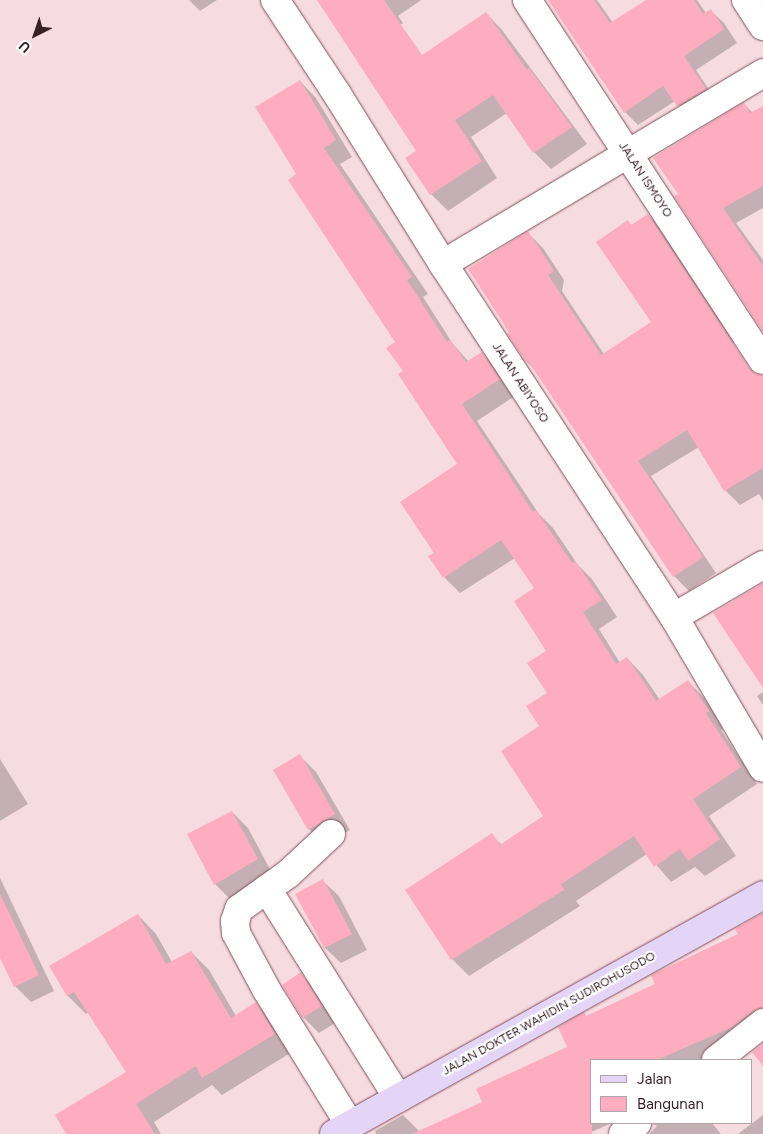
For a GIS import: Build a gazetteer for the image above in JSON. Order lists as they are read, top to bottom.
{
  "streets": {
    "main road": ["JALAN DOKTER WAHIDIN SUDIROHUSODO"],
    "street": ["JALAN ISMOYO", "JALAN ABIYOSO"]
  },
  "legend": ["Jalan", "Bangunan"],
  "north": "bottom left"
}
